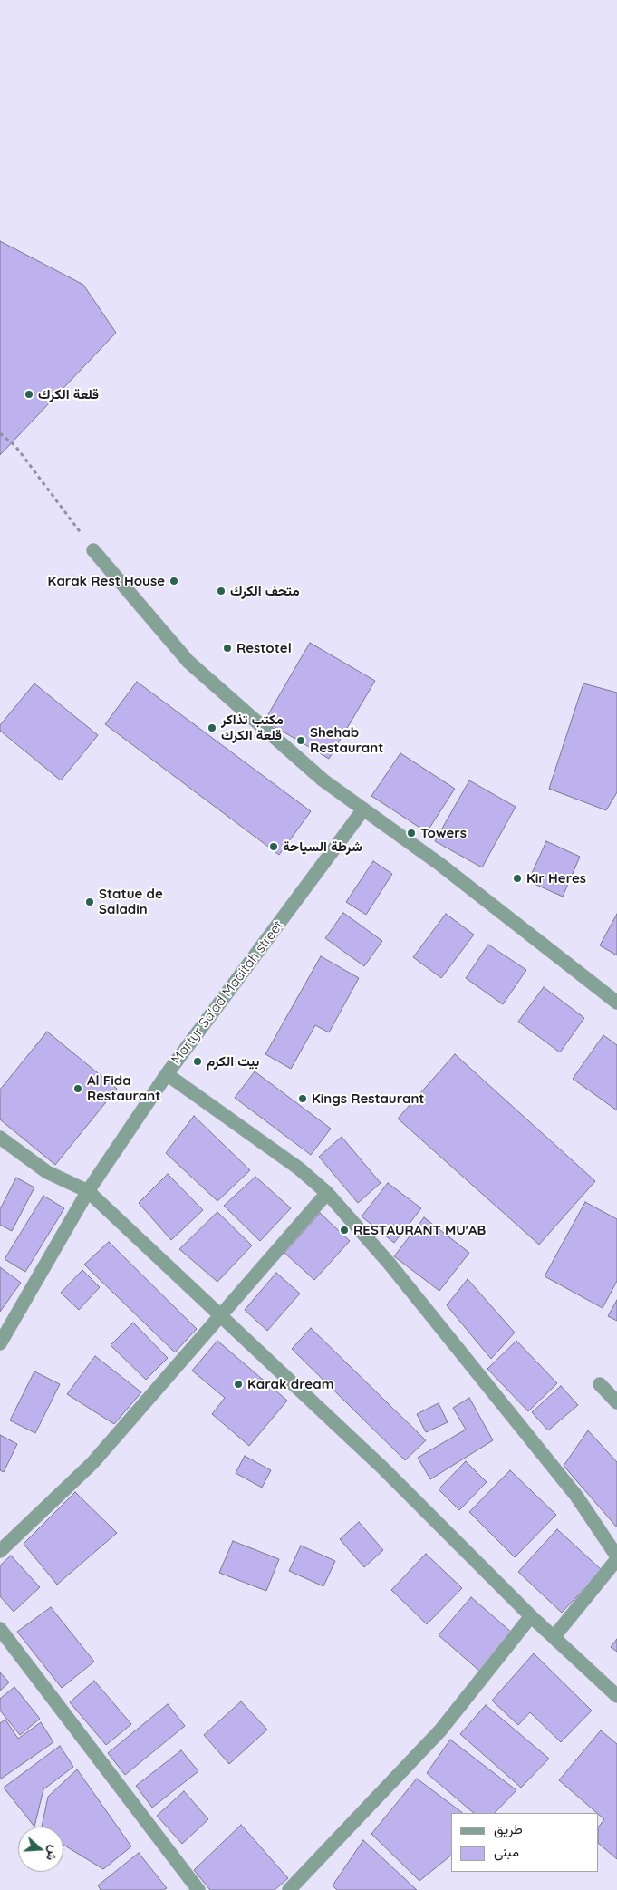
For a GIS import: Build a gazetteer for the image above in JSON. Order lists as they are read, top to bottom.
{
  "streets": {
    "street": ["Martyr Sa'ad Maaitah street"]
  },
  "places": [
    "قلعة الكرك",
    "Karak Rest House",
    "متحف الكرك",
    "Restotel",
    "مكتب تذاكر قلعة الكرك",
    "Shehab Restaurant",
    "Towers",
    "شرطة السياحة",
    "Kir Heres",
    "Statue de Saladin",
    "بيت الكرم",
    "Al Fida Restaurant",
    "Kings Restaurant",
    "RESTAURANT MU'AB",
    "Karak dream"
  ],
  "legend": ["طريق", "مبنى"],
  "north": "right"
}
